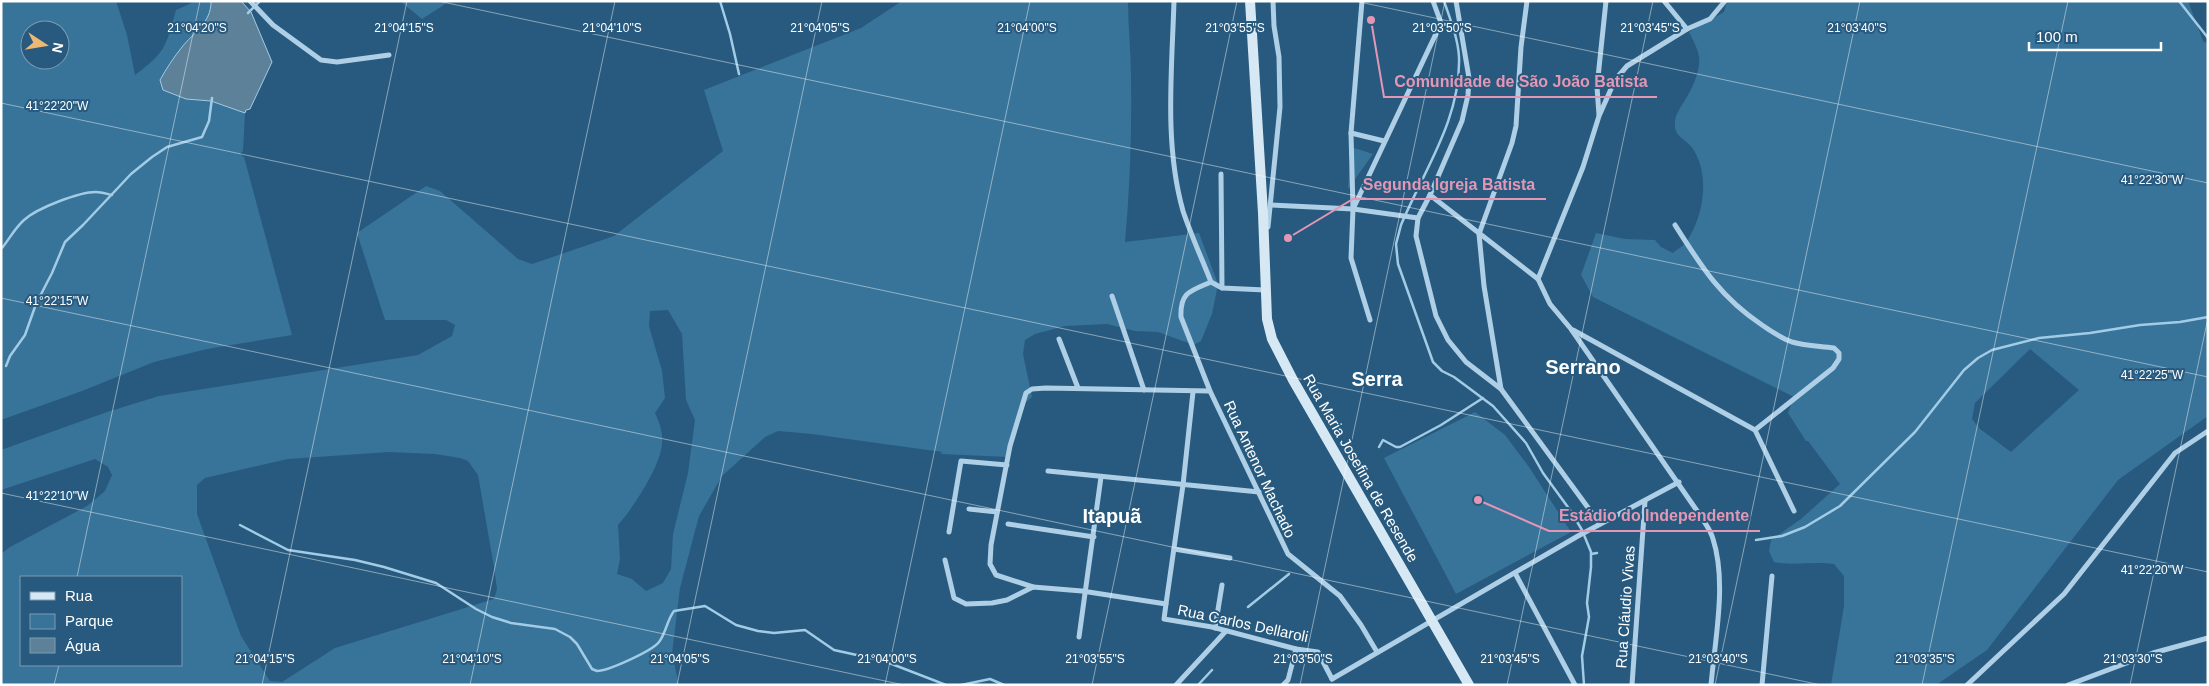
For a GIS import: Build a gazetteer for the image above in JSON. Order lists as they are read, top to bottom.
{
  "streets": {
    "main road": ["Rua Maria Josefina de Resende"],
    "street": ["Rua Antenor Machado", "Rua Cláudio Vivas", "Rua Carlos Dellaroli"]
  },
  "districts": ["Serrano", "Serra", "Itapuã"],
  "places": ["Comunidade de São João Batista", "Segunda Igreja Batista", "Estádio do Independente"],
  "legend": ["Rua", "Parque", "Água"],
  "scale_bar": "100 m",
  "north": "right",
  "coordinates": [
    "21°04'20\"S",
    "21°04'15\"S",
    "21°04'10\"S",
    "21°04'05\"S",
    "21°04'00\"S",
    "21°03'55\"S",
    "21°03'50\"S",
    "21°03'45\"S",
    "21°03'40\"S",
    "41°22'20\"W",
    "41°22'30\"W",
    "41°22'15\"W",
    "41°22'25\"W",
    "41°22'10\"W",
    "21°03'35\"S",
    "21°03'30\"S"
  ]
}
